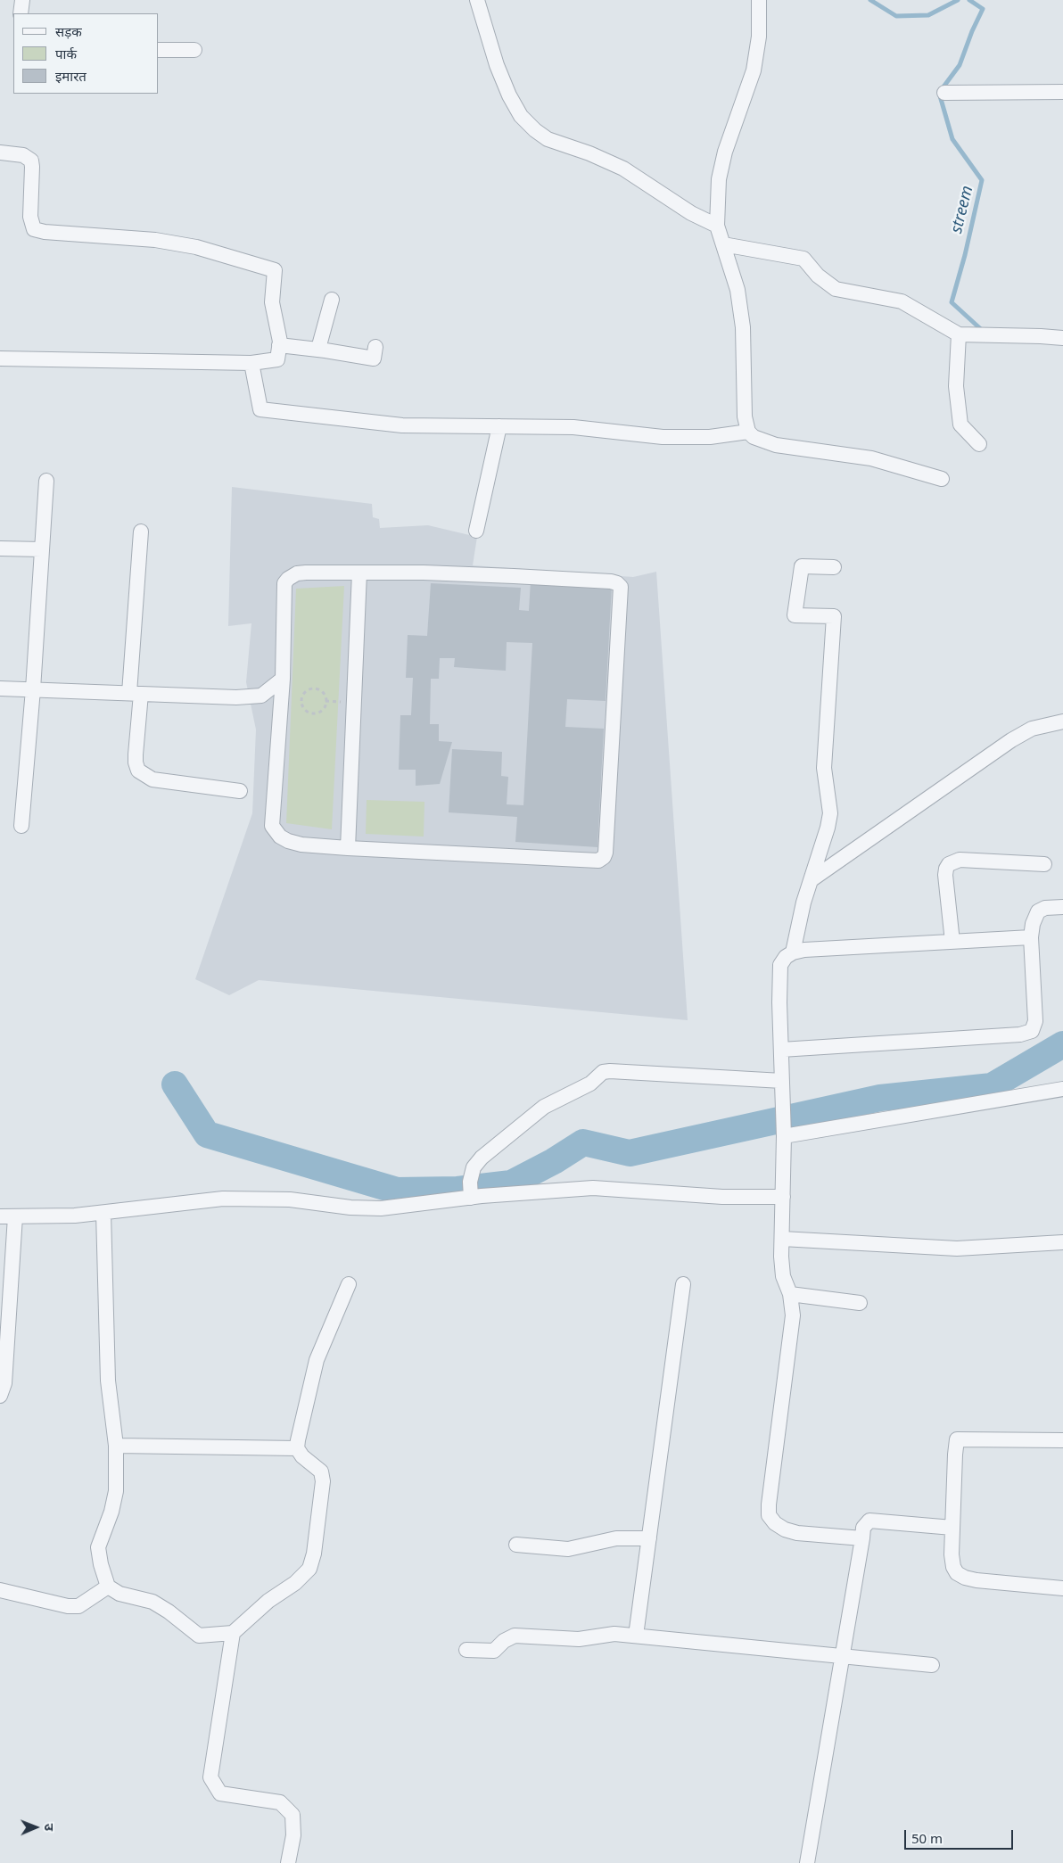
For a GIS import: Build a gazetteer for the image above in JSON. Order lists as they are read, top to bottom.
{
  "water": ["streem"],
  "legend": ["सड़क", "पार्क", "इमारत"],
  "scale_bar": "50 m",
  "north": "right"
}
